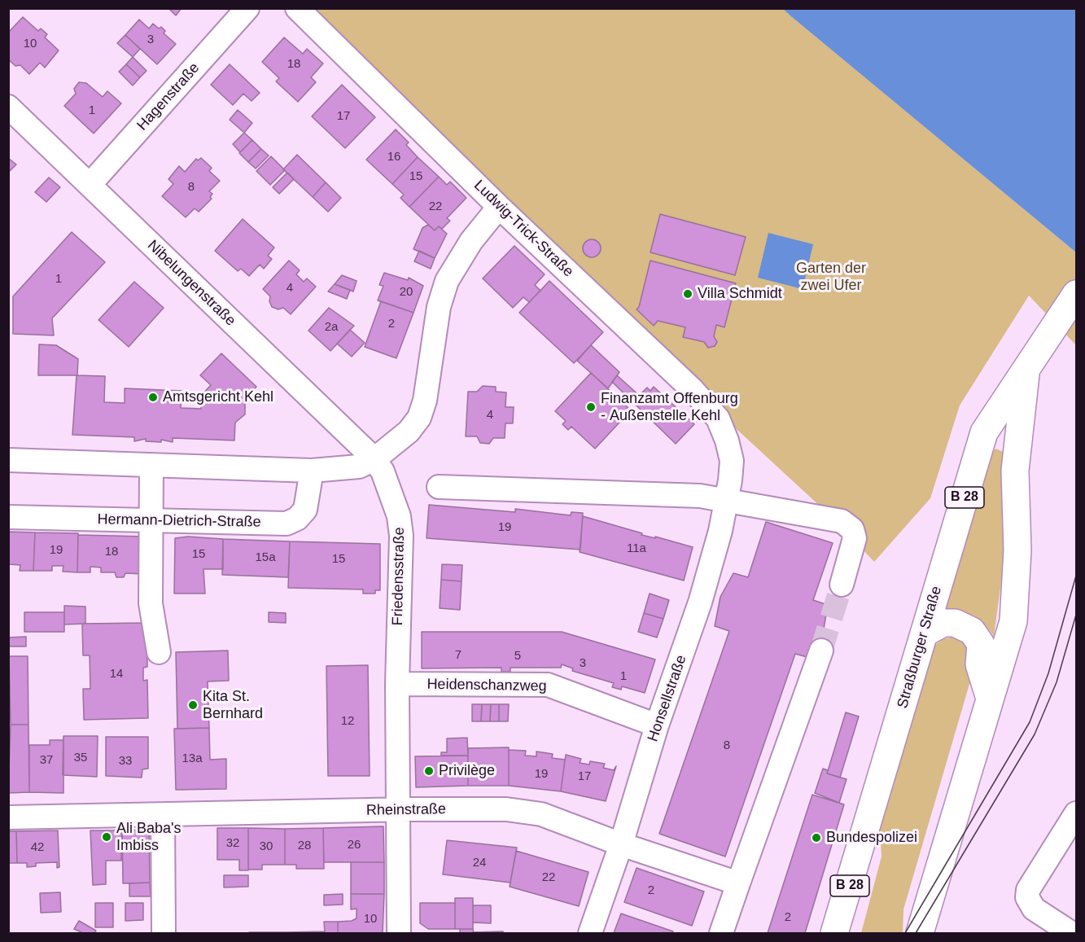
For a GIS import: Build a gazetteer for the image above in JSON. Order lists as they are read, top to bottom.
{
  "streets": {
    "main road": ["B 28", "Straßburger Straße"],
    "street": [
      "Hagenstraße",
      "Ludwig-Trick-Straße",
      "Nibelungenstraße",
      "Hermann-Dietrich-Straße",
      "Friedensstraße",
      "Heidenschanzweg",
      "Honsellstraße",
      "Rheinstraße"
    ]
  },
  "crossings": [
    ["Hagenstraße", "Nibelungenstraße"],
    ["Ludwig-Trick-Straße", "Honsellstraße"],
    ["Nibelungenstraße", "Friedensstraße"],
    ["Friedensstraße", "Heidenschanzweg"],
    ["Friedensstraße", "Rheinstraße"],
    ["Heidenschanzweg", "Honsellstraße"],
    ["Honsellstraße", "Rheinstraße"]
  ],
  "parks": ["Garten der zwei Ufer"],
  "places": [
    "Villa Schmidt",
    "Amtsgericht Kehl",
    "Finanzamt Offenburg - Außenstelle Kehl",
    "Kita St. Bernhard",
    "Privilège",
    "Ali Baba's Imbiss",
    "Bundespolizei"
  ],
  "house_numbers": [
    "3",
    "10",
    "18",
    "1",
    "17",
    "16",
    "15",
    "8",
    "22",
    "1",
    "4",
    "20",
    "2",
    "2a",
    "4",
    "19",
    "11a",
    "19",
    "18",
    "15",
    "15a",
    "15",
    "7",
    "5",
    "3",
    "14",
    "1",
    "12",
    "8",
    "35",
    "13a",
    "37",
    "33",
    "19",
    "17",
    "32",
    "26",
    "28",
    "30",
    "42",
    "24",
    "22",
    "2",
    "2",
    "10"
  ]
}
